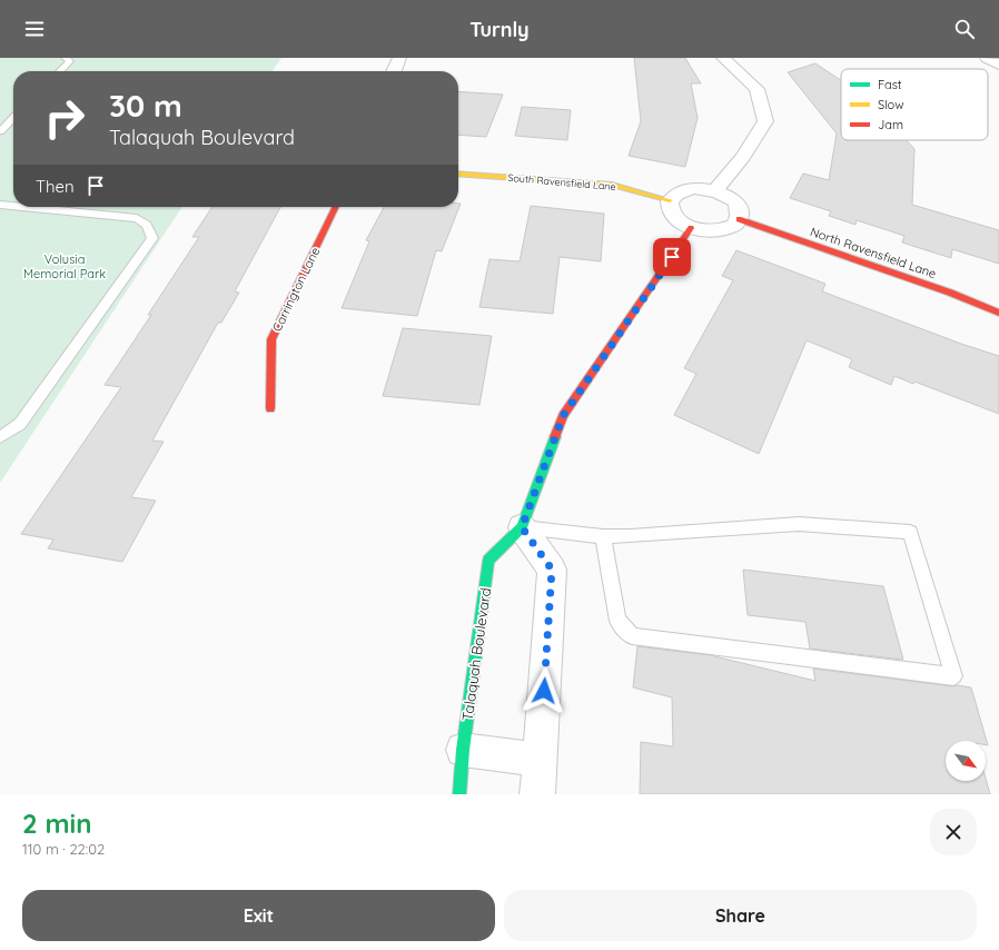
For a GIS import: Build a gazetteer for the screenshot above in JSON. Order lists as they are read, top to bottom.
{
  "streets": {
    "street": [
      "South Ravensfield Lane",
      "North Ravensfield Lane",
      "Carrington Lane",
      "Talaquah Boulevard"
    ]
  },
  "crossings": [
    ["South Ravensfield Lane", "North Ravensfield Lane"],
    ["South Ravensfield Lane", "Talaquah Boulevard"],
    ["North Ravensfield Lane", "Talaquah Boulevard"]
  ],
  "parks": ["Volusia Memorial Park"],
  "legend": ["Fast", "Slow", "Jam"],
  "north": "bottom right",
  "page": {
    "header": "Turnly",
    "turn": ["30 m", "Talaquah Boulevard"],
    "then": "Then",
    "heading": ["2 min", "110 m · 22:02"],
    "buttons": ["Exit", "Share"]
  }
}
